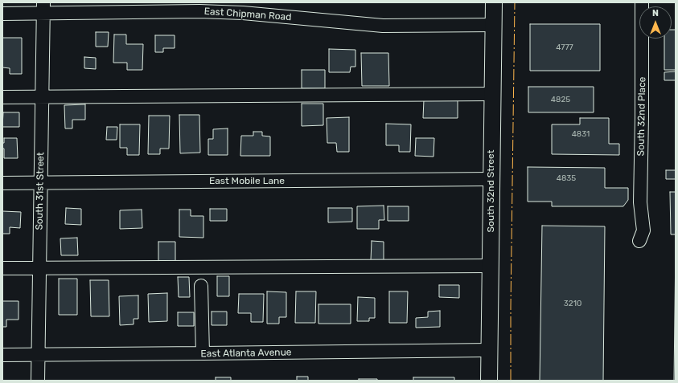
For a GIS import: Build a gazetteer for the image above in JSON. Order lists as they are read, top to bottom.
{
  "streets": {
    "main road": ["South 32nd Street"],
    "street": [
      "East Chipman Road",
      "South 32nd Place",
      "East Mobile Lane",
      "South 31st Street",
      "East Atlanta Avenue"
    ]
  },
  "crossings": [
    ["East Chipman Road", "South 31st Street"],
    ["East Chipman Road", "South 32nd Street"],
    ["East Mobile Lane", "South 31st Street"],
    ["East Mobile Lane", "South 32nd Street"],
    ["South 31st Street", "East Atlanta Avenue"],
    ["South 32nd Street", "East Atlanta Avenue"]
  ],
  "house_numbers": [
    "4777",
    "4825",
    "4831",
    "4835",
    "3210"
  ],
  "north": "top"
}
